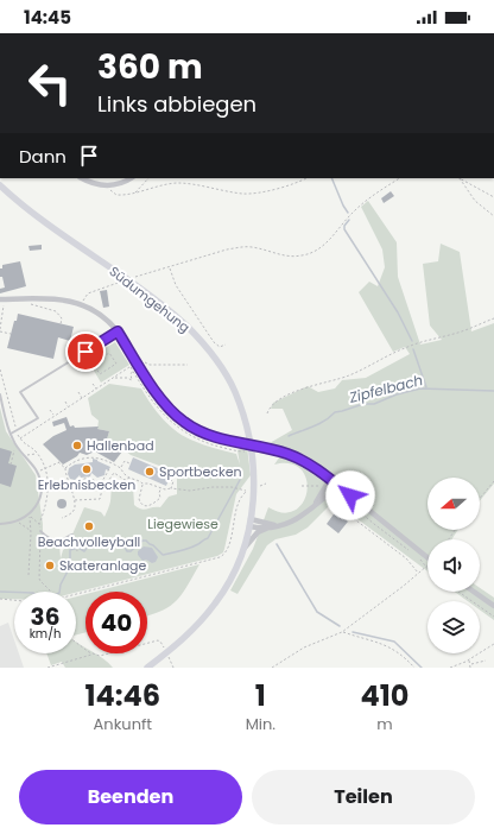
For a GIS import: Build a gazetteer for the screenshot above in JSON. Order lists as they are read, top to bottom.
{
  "streets": {
    "main road": ["Südumgehung"]
  },
  "water": ["Zipfelbach"],
  "parks": ["Liegewiese"],
  "places": [
    "Hallenbad",
    "Erlebnisbecken",
    "Sportbecken",
    "Beachvolleyball",
    "Skateranlage"
  ],
  "north": "left",
  "page": {
    "status": "14:45",
    "turn": ["360 m", "Links abbiegen"],
    "then": "Dann",
    "speed": "36 km/h",
    "limit": "40",
    "eta": [
      "14:46",
      "Ankunft",
      "1",
      "Min.",
      "410",
      "m"
    ],
    "buttons": ["Beenden", "Teilen"]
  }
}
